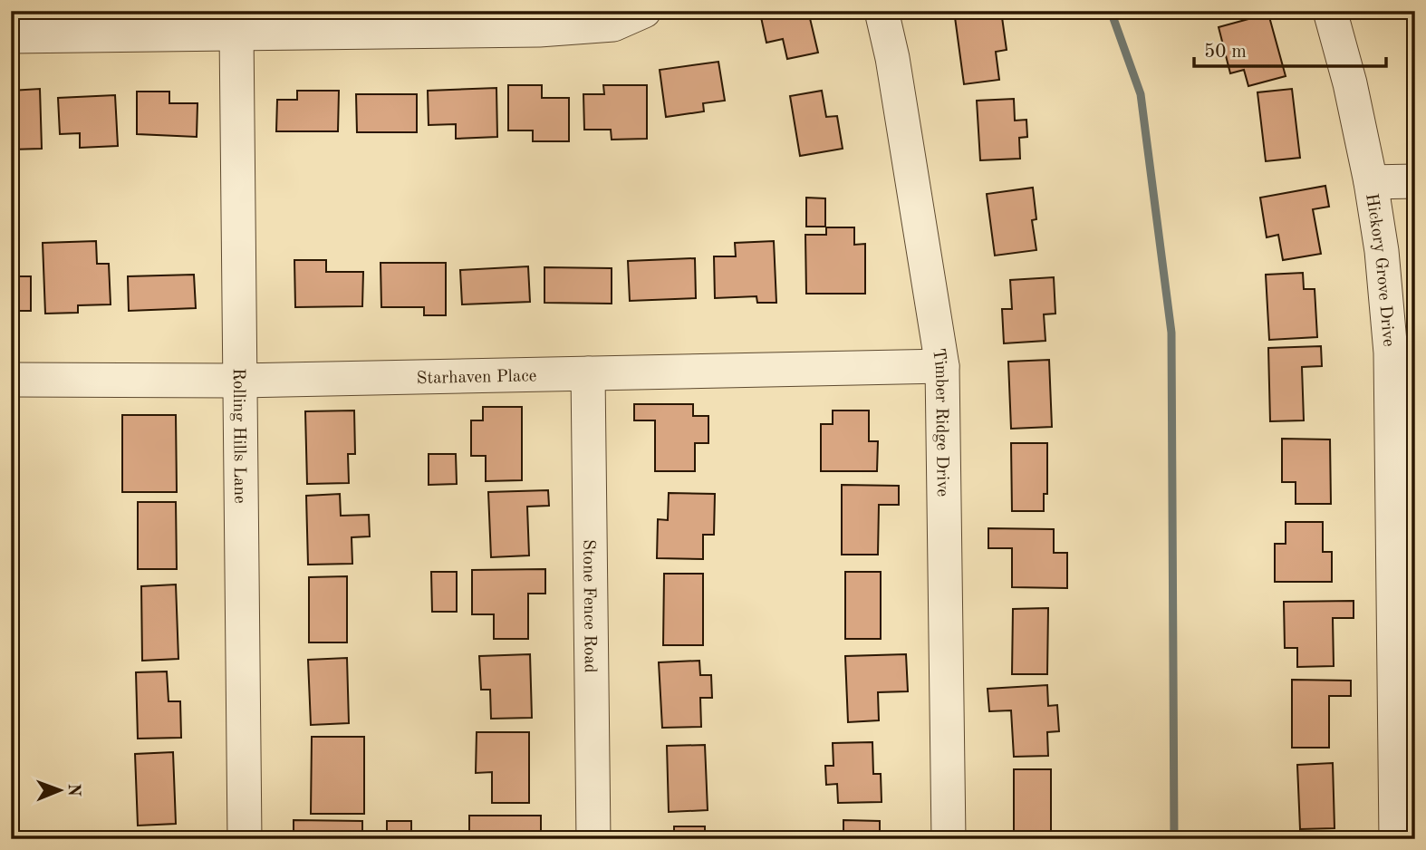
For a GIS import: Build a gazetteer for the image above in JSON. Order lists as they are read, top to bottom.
{
  "streets": {
    "street": [
      "Hickory Grove Drive",
      "Starhaven Place",
      "Timber Ridge Drive",
      "Rolling Hills Lane",
      "Stone Fence Road"
    ]
  },
  "crossings": [
    ["Starhaven Place", "Timber Ridge Drive"],
    ["Starhaven Place", "Rolling Hills Lane"],
    ["Starhaven Place", "Stone Fence Road"]
  ],
  "scale_bar": "50 m",
  "north": "right"
}
